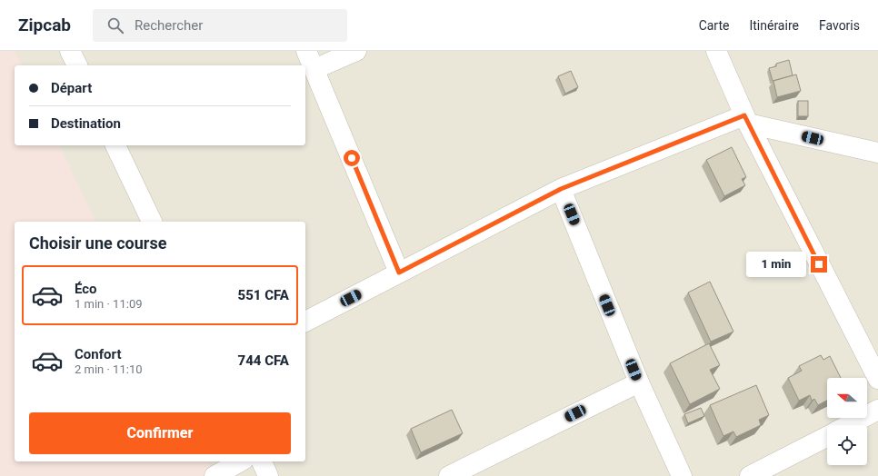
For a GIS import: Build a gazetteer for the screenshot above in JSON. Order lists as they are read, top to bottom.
{
  "north": "left",
  "page": {
    "header": "Zipcab",
    "search": "Rechercher",
    "nav": ["Carte", "Itinéraire", "Favoris"],
    "banner": ["Départ", "Destination"],
    "heading": "Choisir une course",
    "bubble": "1 min",
    "list": [
      {
        "name": "Éco",
        "note": "1 min · 11:09",
        "value": "551 CFA"
      },
      {
        "name": "Confort",
        "note": "2 min · 11:10",
        "value": "744 CFA"
      }
    ],
    "buttons": "Confirmer"
  }
}
